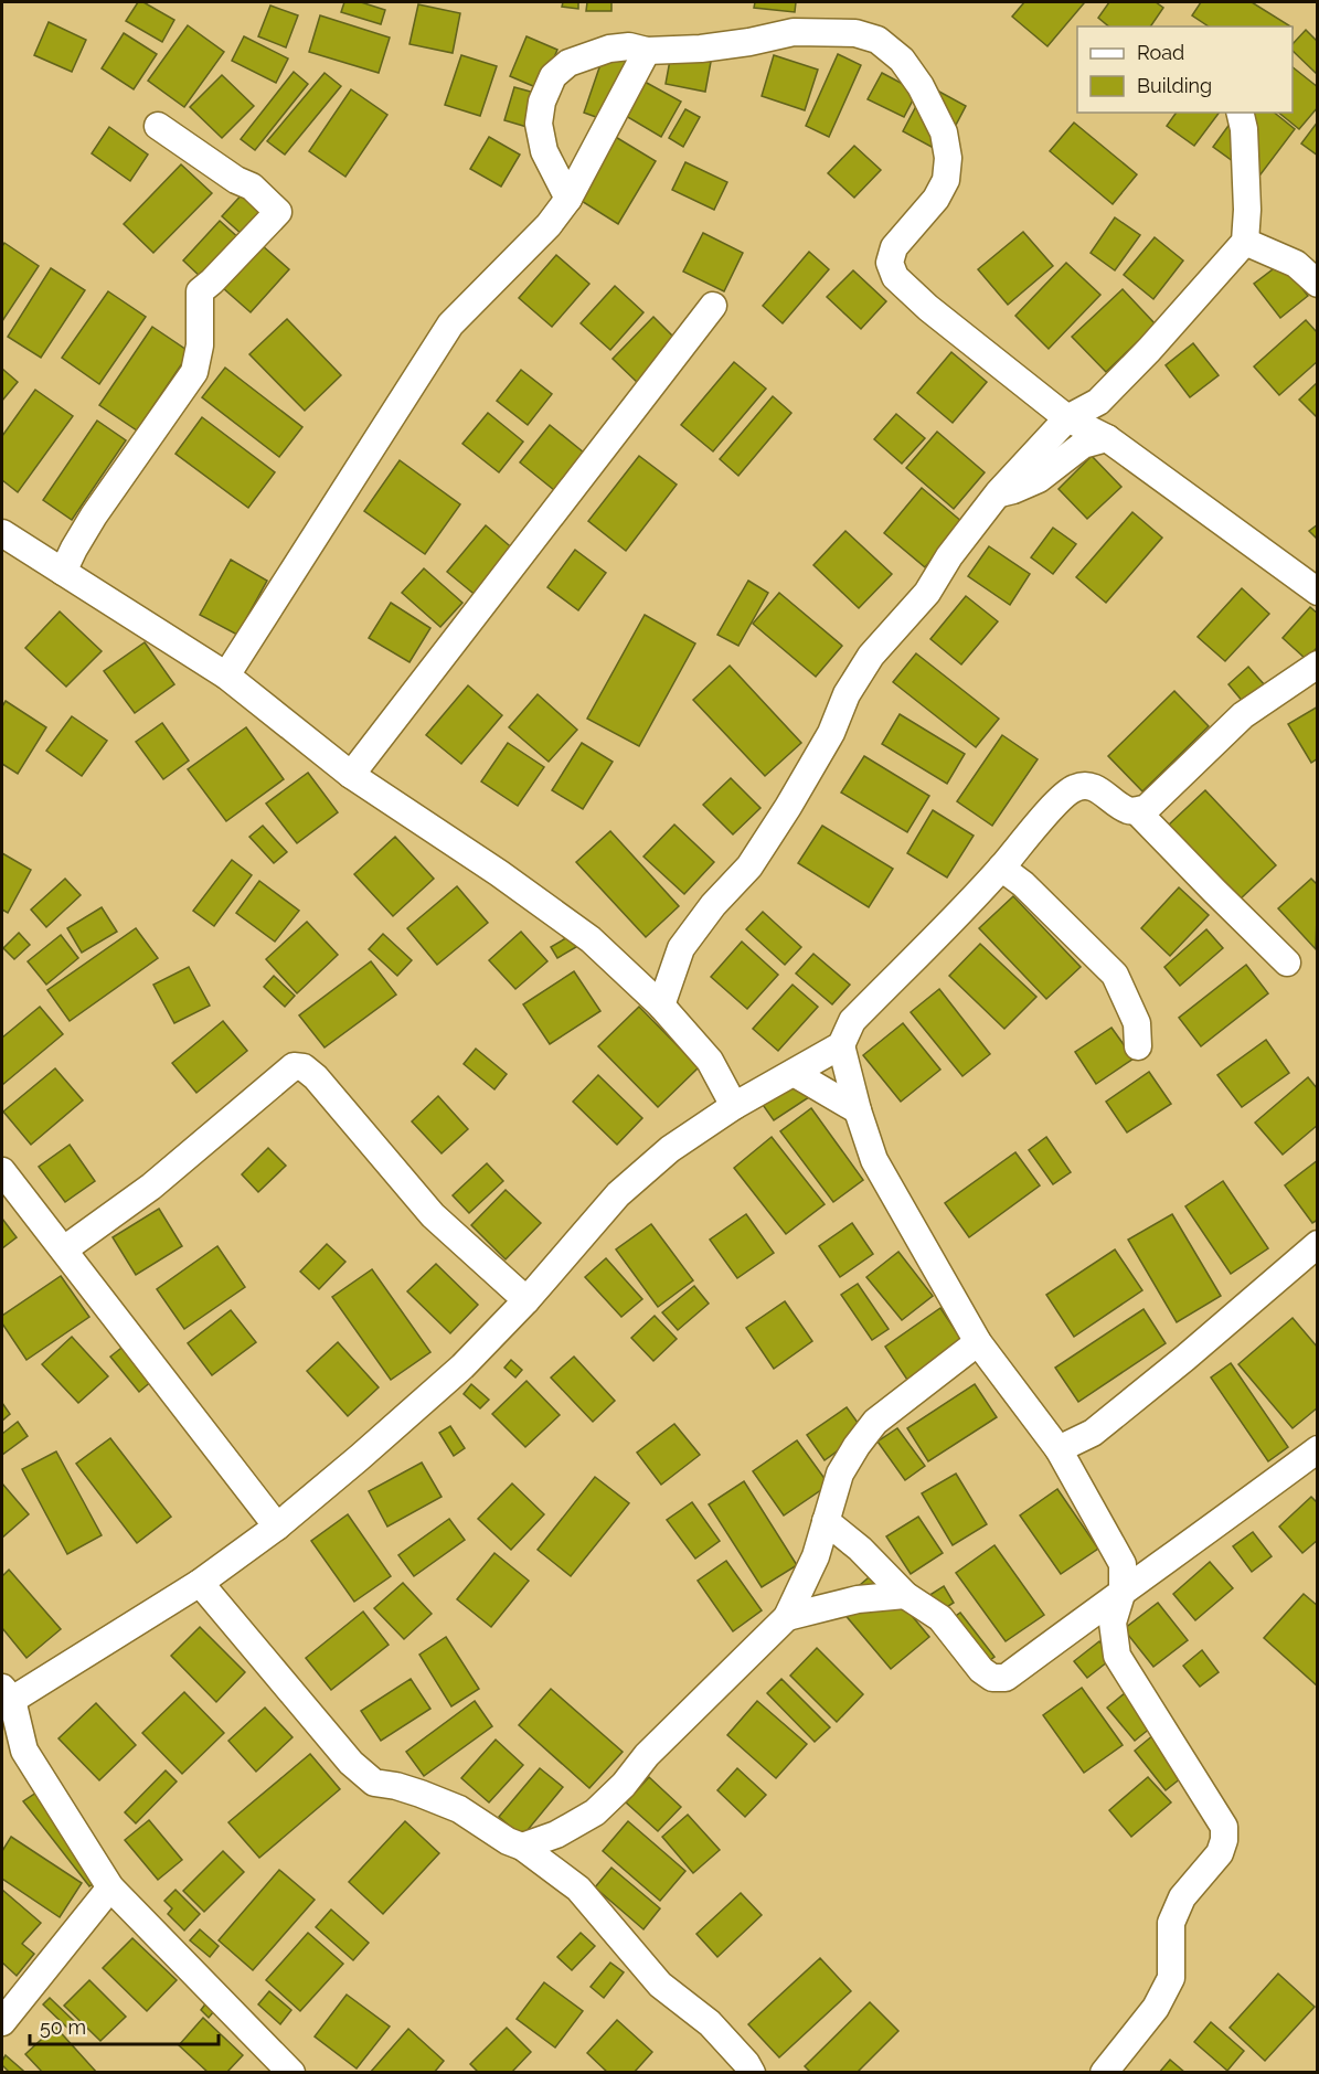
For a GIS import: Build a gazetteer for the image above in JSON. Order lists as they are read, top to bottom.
{
  "legend": ["Road", "Building"],
  "scale_bar": "50 m"
}
